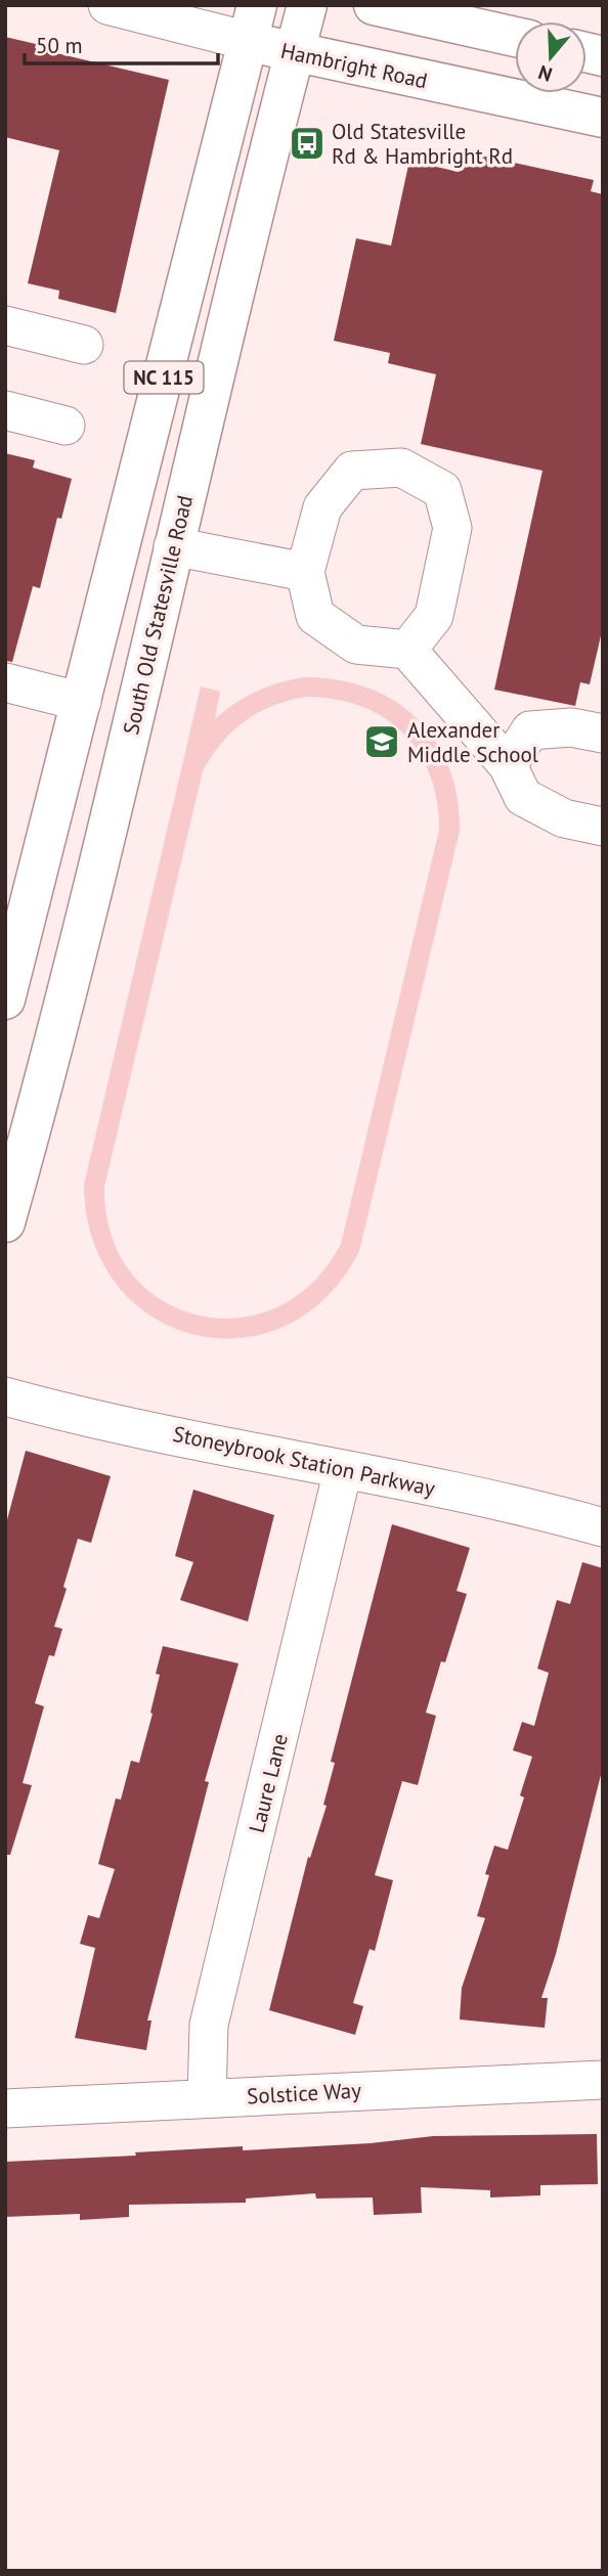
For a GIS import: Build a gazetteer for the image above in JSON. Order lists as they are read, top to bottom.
{
  "streets": {
    "main road": ["Hambright Road", "NC 115", "South Old Statesville Road"],
    "street": ["Stoneybrook Station Parkway", "Laure Lane", "Solstice Way"]
  },
  "crossings": [
    ["Hambright Road", "NC 115"],
    ["Hambright Road", "South Old Statesville Road"],
    ["Stoneybrook Station Parkway", "Laure Lane"],
    ["Laure Lane", "Solstice Way"]
  ],
  "places": {
    "bus stop": ["Old Statesville Rd & Hambright Rd"],
    "school or university": ["Alexander Middle School"]
  },
  "scale_bar": "50 m",
  "north": "bottom"
}
